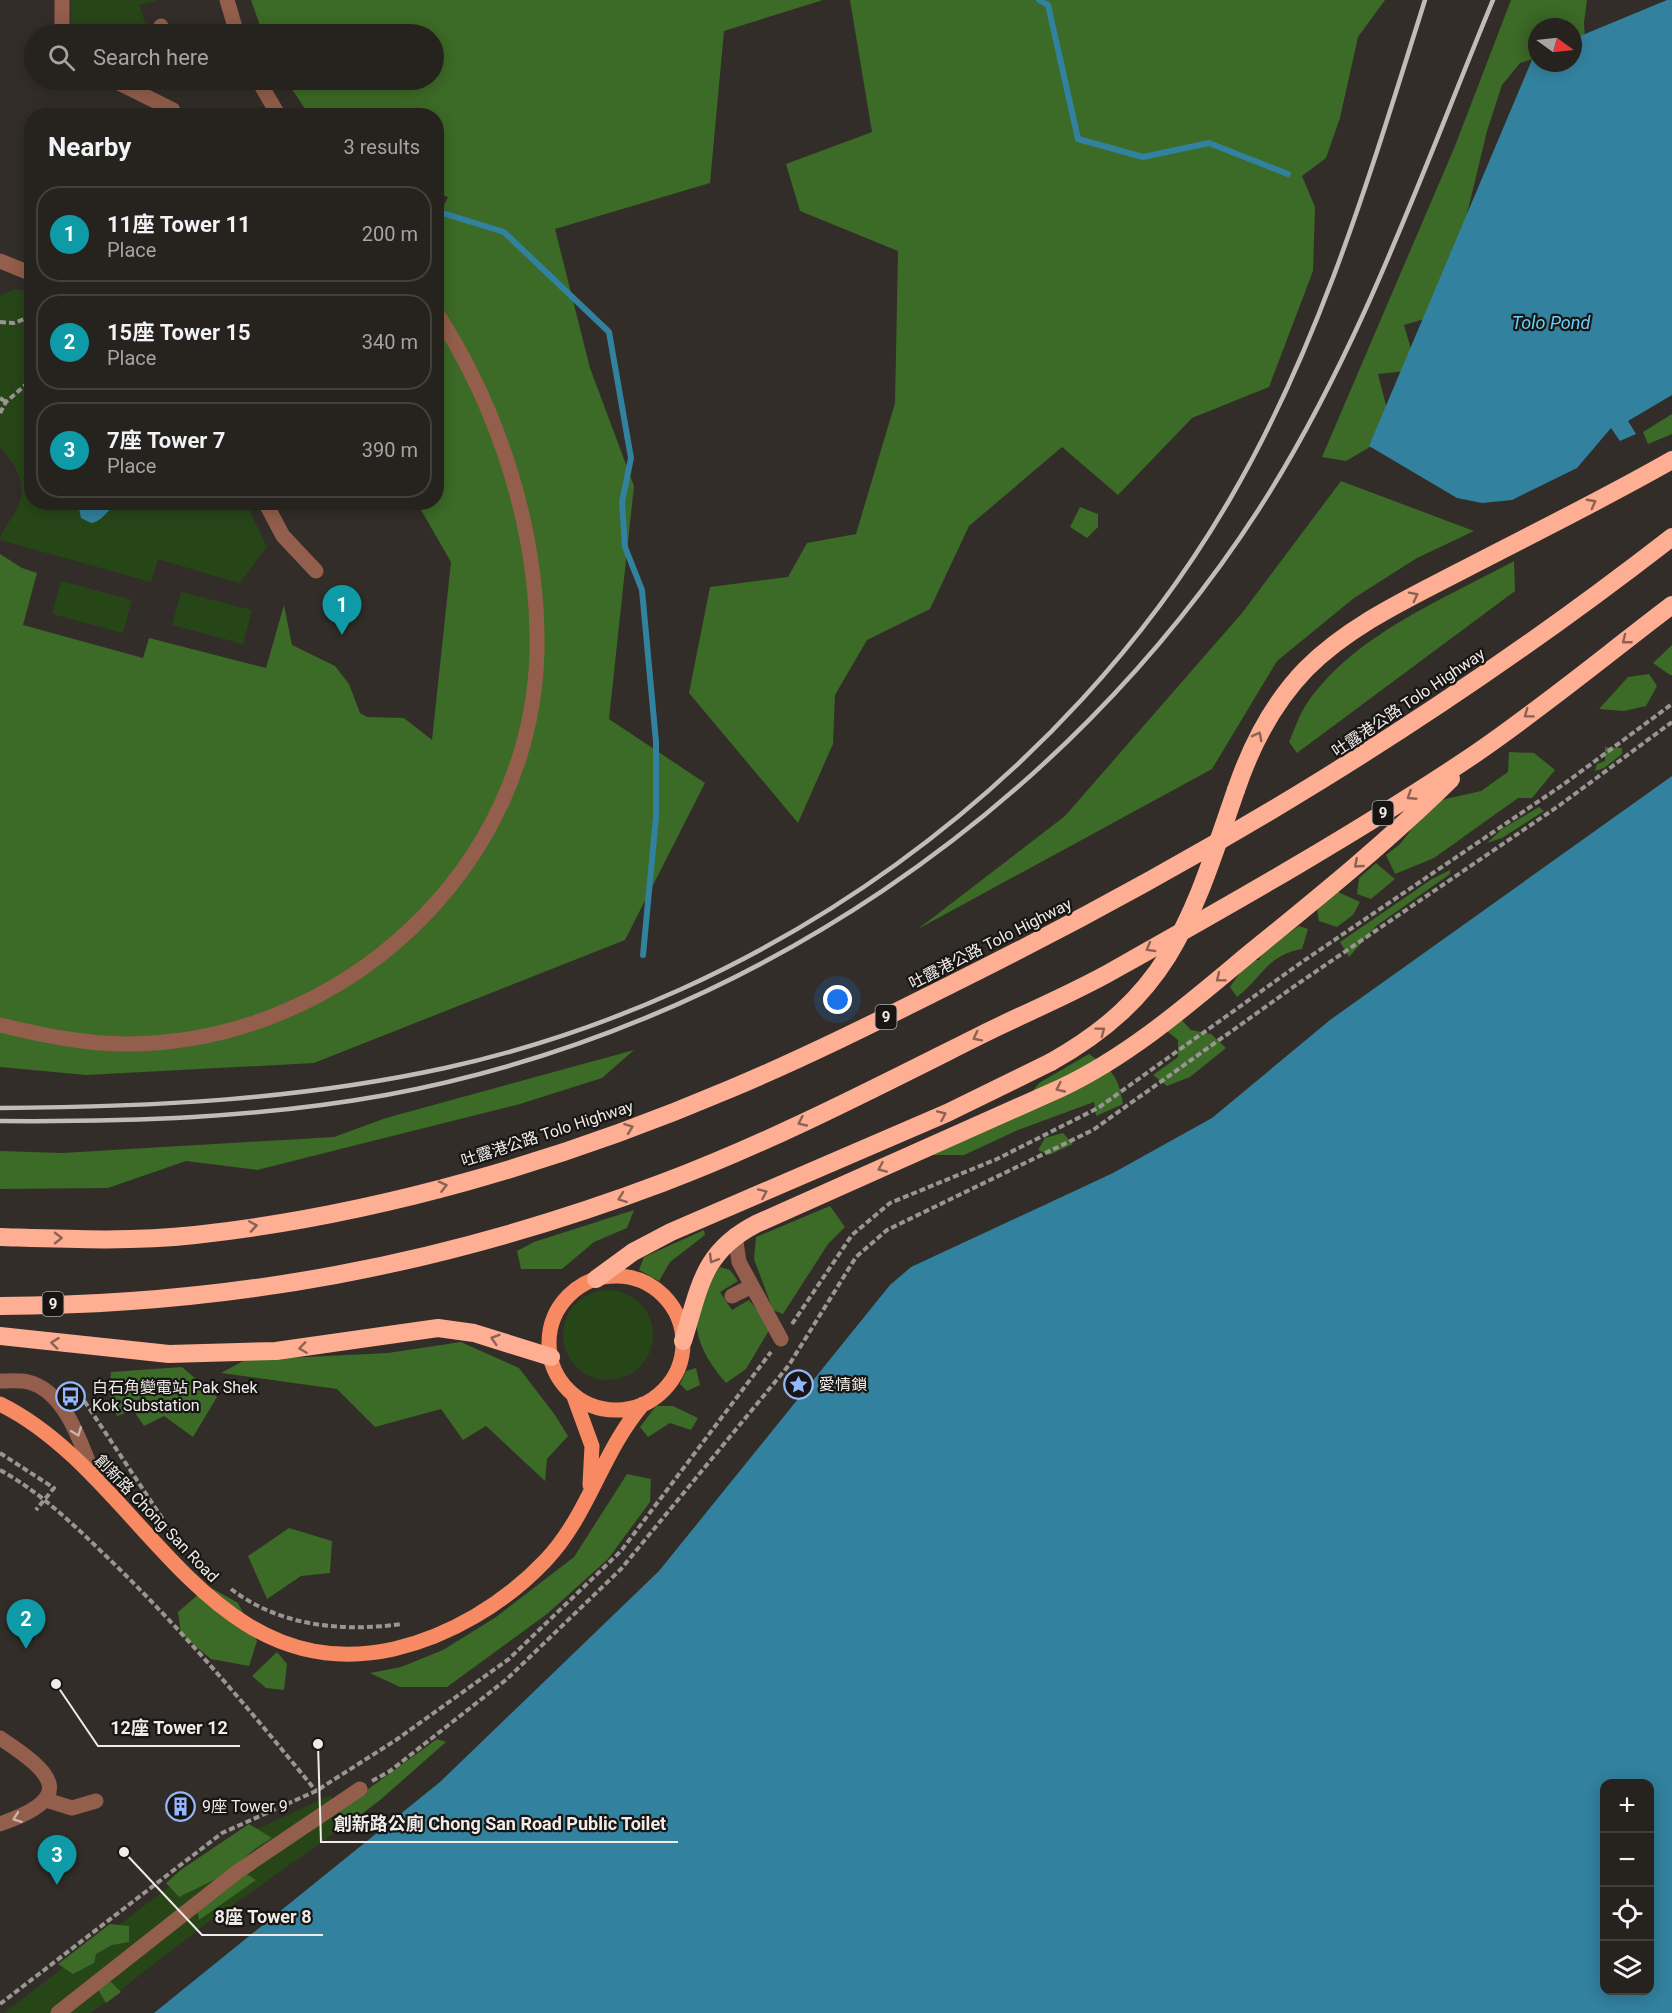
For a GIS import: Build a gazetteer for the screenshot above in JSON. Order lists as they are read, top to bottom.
{
  "streets": {
    "highway": ["吐露港公路 Tolo Highway", "9"],
    "main road": ["創新路 Chong San Road"]
  },
  "water": ["Tolo Pond"],
  "places": {
    "place": ["愛情鎖"],
    "bus stop": ["白石角變電站 Pak Shek Kok Substation"],
    "other": ["12座 Tower 12", "創新路公廁 Chong San Road Public Toilet", "8座 Tower 8"],
    "building": ["9座 Tower 9"]
  },
  "north": "right",
  "page": {
    "search": "Search here",
    "heading": ["Nearby", "3 results"],
    "list": [
      {
        "mark": "1",
        "name": "11座 Tower 11",
        "note": "Place",
        "value": "200 m"
      },
      {
        "mark": "2",
        "name": "15座 Tower 15",
        "note": "Place",
        "value": "340 m"
      },
      {
        "mark": "3",
        "name": "7座 Tower 7",
        "note": "Place",
        "value": "390 m"
      }
    ],
    "pins": ["1", "2", "3"],
    "map_buttons": ["+", "−"]
  }
}
